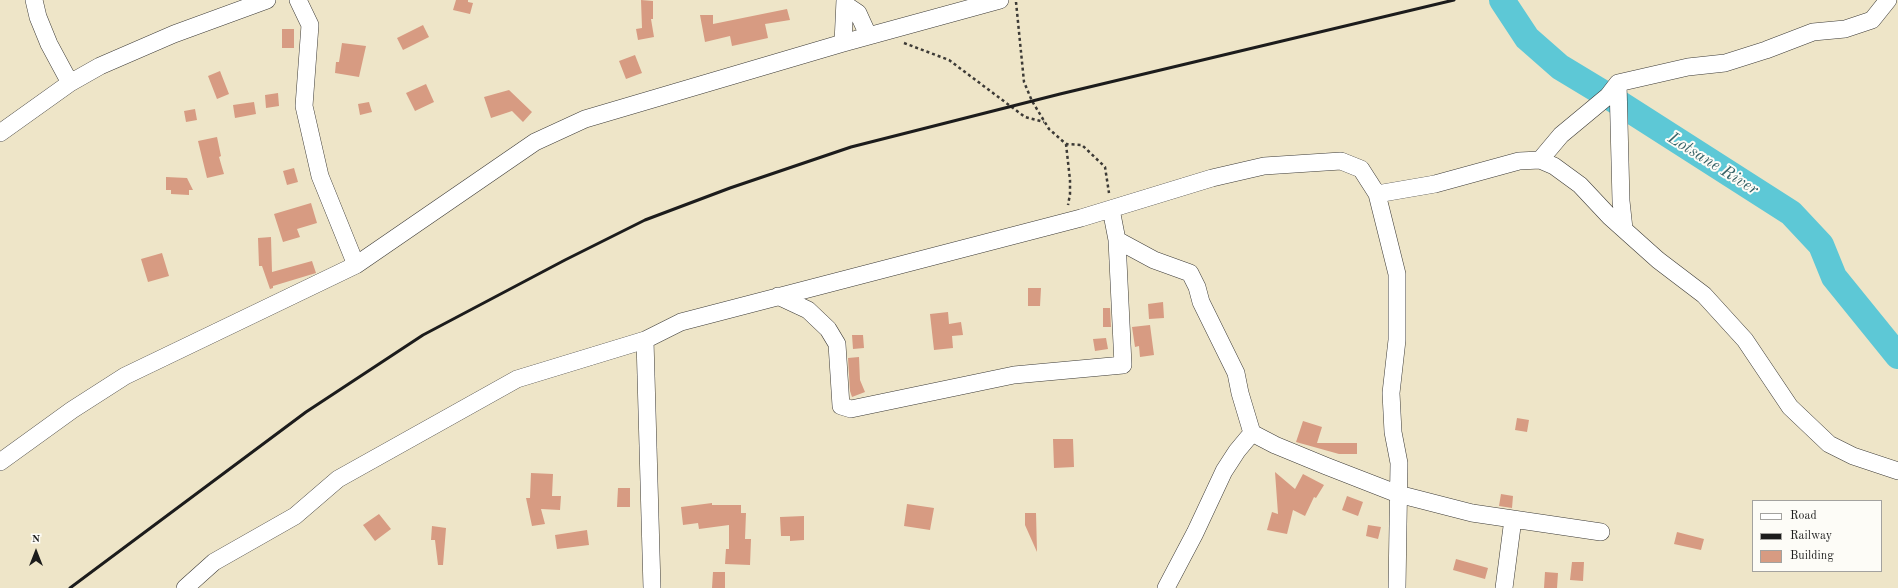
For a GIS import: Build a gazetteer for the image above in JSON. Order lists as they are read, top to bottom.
{
  "water": ["Lotsane River"],
  "legend": ["Road", "Railway", "Building"],
  "north": "top"
}
